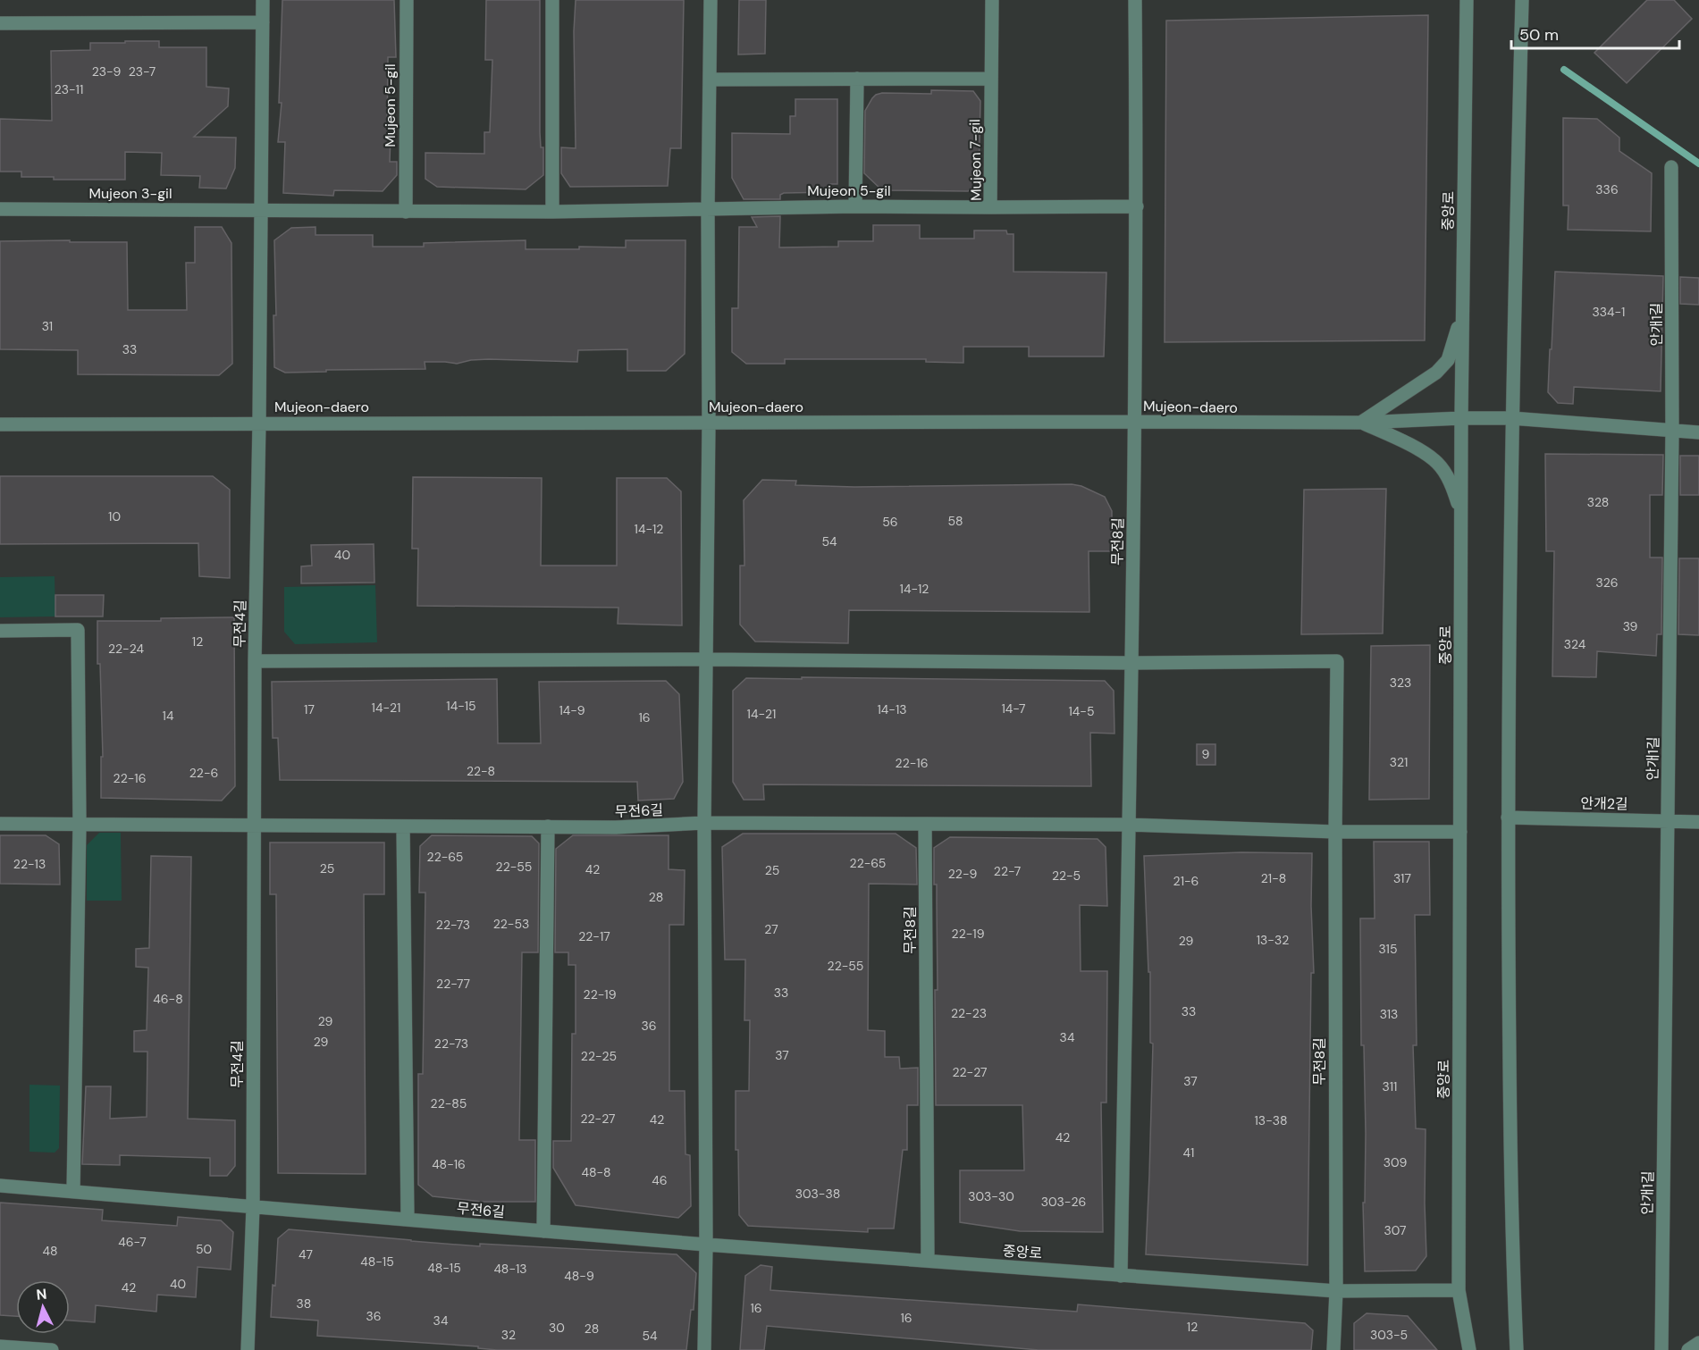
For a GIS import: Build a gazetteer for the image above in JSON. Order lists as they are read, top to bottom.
{
  "streets": {
    "street": [
      "Mujeon 5-gil",
      "Mujeon 7-gil",
      "Mujeon 3-gil",
      "중앙로",
      "안개1길",
      "Mujeon-daero",
      "무전8길",
      "무전4길",
      "안개2길",
      "무전6길"
    ]
  },
  "crossings": [
    ["Mujeon 5-gil", "Mujeon 7-gil"],
    ["Mujeon 5-gil", "Mujeon 3-gil"],
    ["중앙로", "Mujeon-daero"],
    ["중앙로", "무전8길"],
    ["중앙로", "무전6길"],
    ["안개1길", "안개2길"],
    ["Mujeon-daero", "무전8길"],
    ["Mujeon-daero", "무전4길"],
    ["무전8길", "무전4길"],
    ["무전4길", "무전6길"]
  ],
  "house_numbers": [
    "23-9",
    "23-7",
    "23-11",
    "336",
    "334-1",
    "31",
    "33",
    "328",
    "10",
    "58",
    "56",
    "14-12",
    "54",
    "40",
    "326",
    "14-12",
    "39",
    "12",
    "324",
    "22-24",
    "323",
    "14-15",
    "14-21",
    "14-7",
    "17",
    "14-13",
    "14-9",
    "14-5",
    "14-21",
    "14",
    "16",
    "9",
    "321",
    "22-16",
    "22-8",
    "22-6",
    "22-16",
    "22-65",
    "22-65",
    "22-13",
    "22-55",
    "25",
    "42",
    "25",
    "22-7",
    "22-9",
    "22-5",
    "21-8",
    "317",
    "21-6",
    "28",
    "22-53",
    "22-73",
    "27",
    "22-19",
    "22-17",
    "13-32",
    "29",
    "315",
    "22-55",
    "22-77",
    "33",
    "22-19",
    "46-8",
    "33",
    "22-23",
    "313",
    "29",
    "36",
    "34",
    "29",
    "22-73",
    "37",
    "22-25",
    "22-27",
    "37",
    "311",
    "22-85",
    "22-27",
    "42",
    "13-38",
    "42",
    "41",
    "309",
    "48-16",
    "48-8",
    "46",
    "303-38",
    "303-30",
    "303-26",
    "307",
    "46-7",
    "50",
    "48",
    "47",
    "48-15",
    "48-15",
    "48-13",
    "48-9",
    "40",
    "42",
    "38",
    "16",
    "36",
    "16",
    "34",
    "12",
    "30",
    "28",
    "32",
    "303-5",
    "54"
  ],
  "scale_bar": "50 m",
  "north": "top"
}
